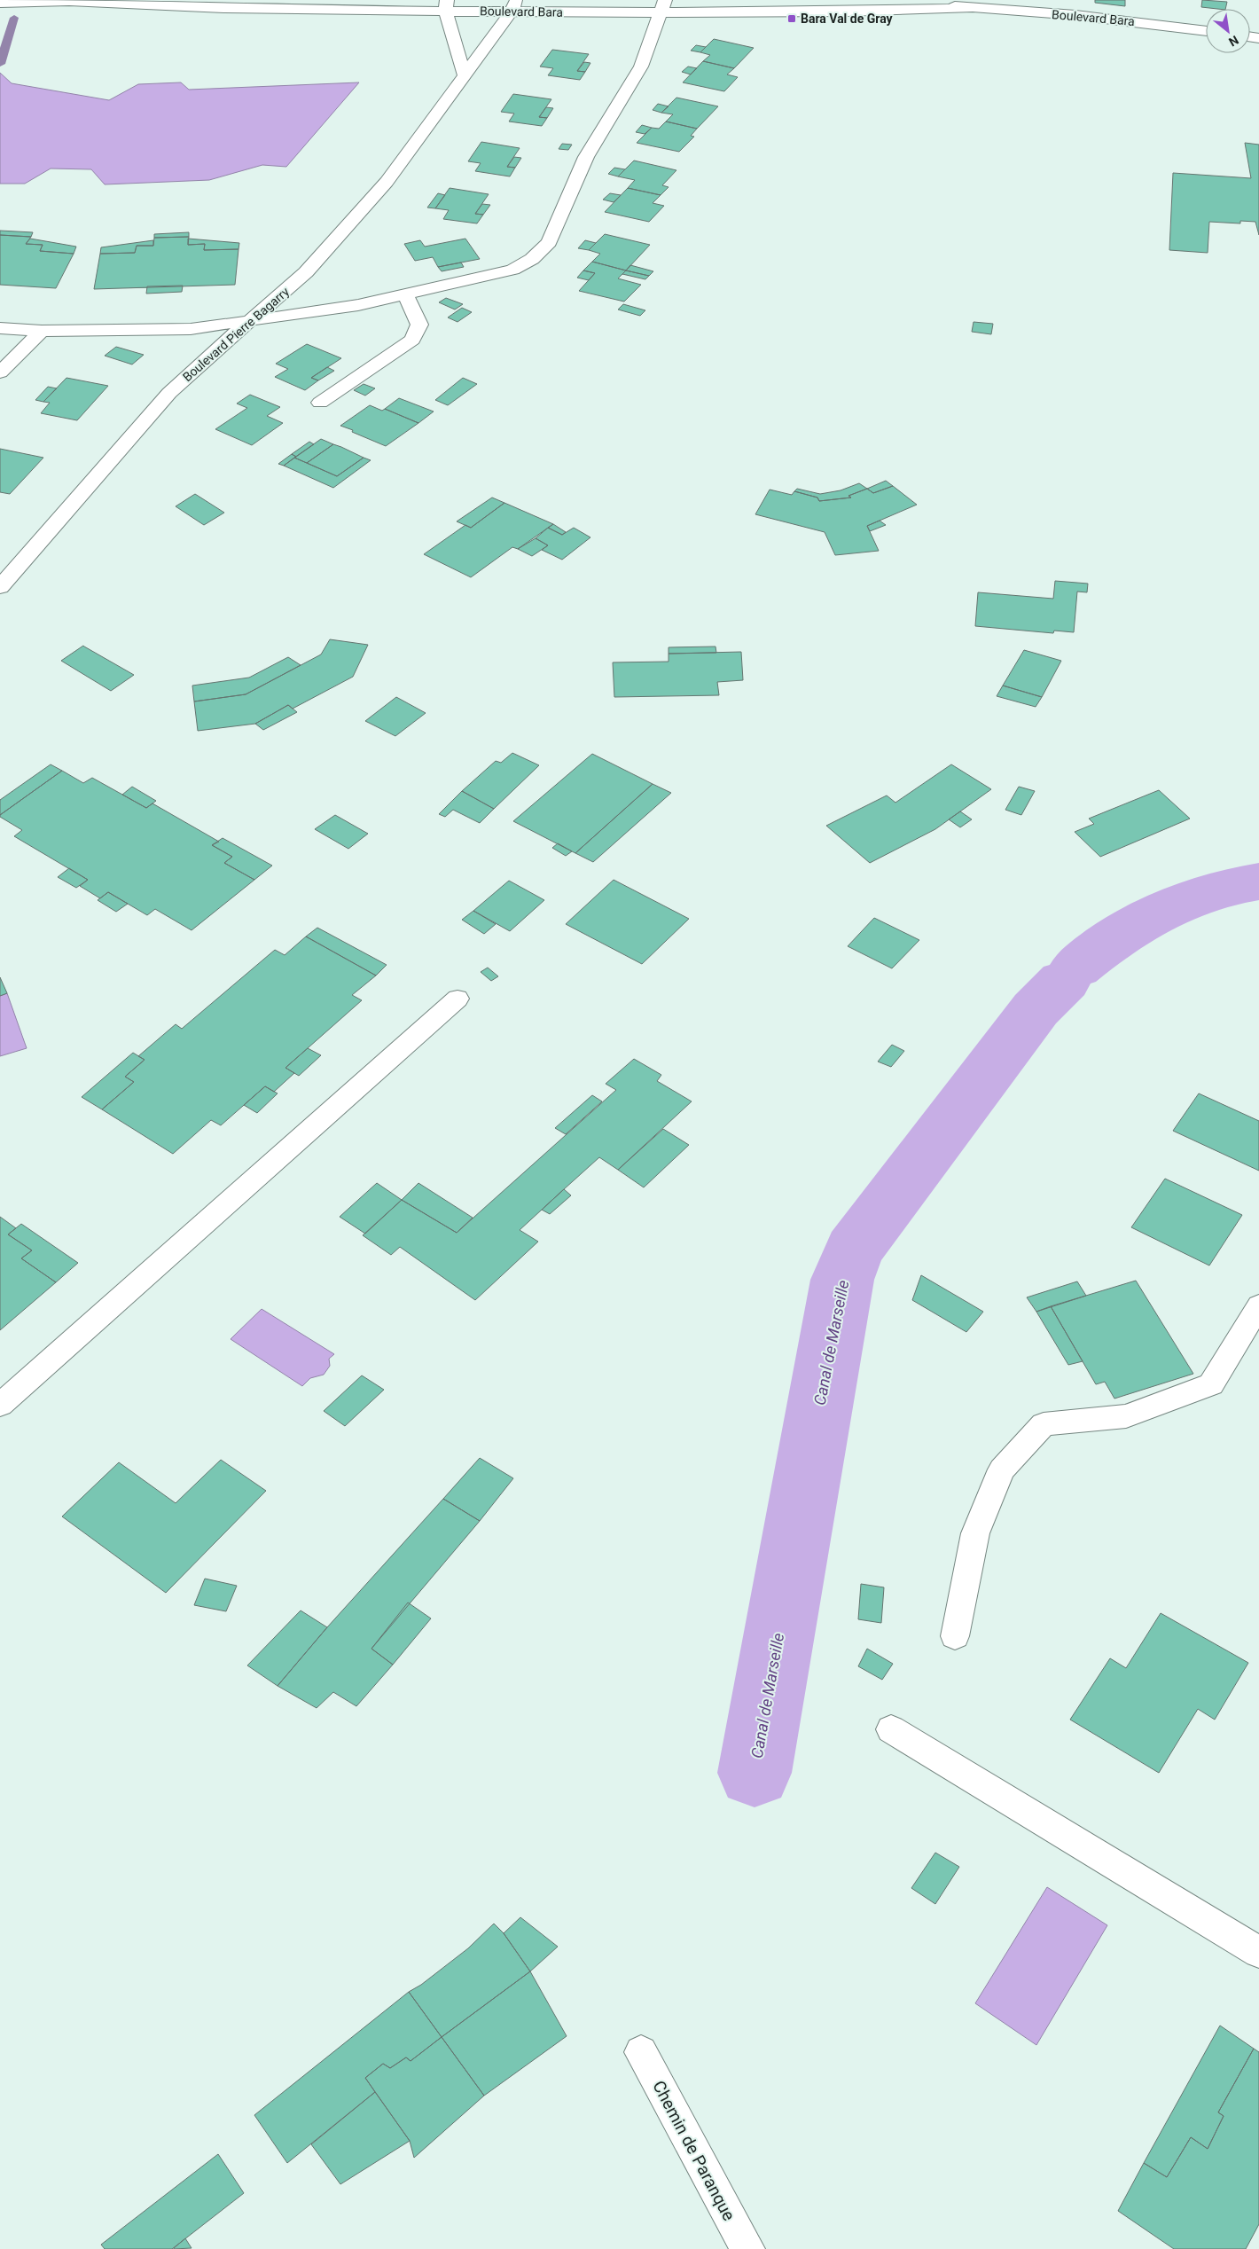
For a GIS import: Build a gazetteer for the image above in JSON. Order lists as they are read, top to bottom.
{
  "streets": {
    "street": ["Boulevard Bara", "Boulevard Pierre Bagarry", "Chemin de Paranque"]
  },
  "crossings": [
    ["Boulevard Bara", "Boulevard Pierre Bagarry"]
  ],
  "water": ["Canal de Marseille"],
  "places": {
    "transit": ["Bara Val de Gray"]
  },
  "north": "bottom right"
}
